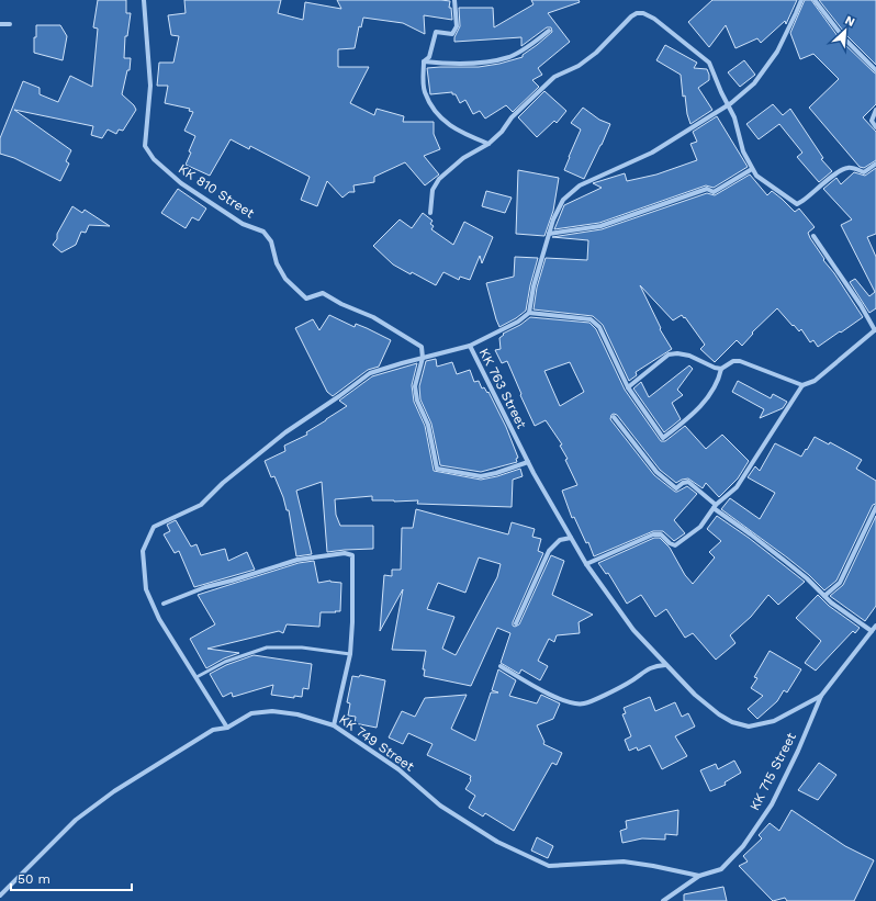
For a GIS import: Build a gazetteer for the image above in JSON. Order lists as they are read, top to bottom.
{
  "streets": {
    "street": [
      "KK 810 Street",
      "KK 763 Street",
      "KK 749 Street",
      "KK 715 Street"
    ]
  },
  "crossings": [
    ["KK 763 Street", "KK 715 Street"],
    ["KK 749 Street", "KK 715 Street"]
  ],
  "scale_bar": "50 m",
  "north": "top right"
}
